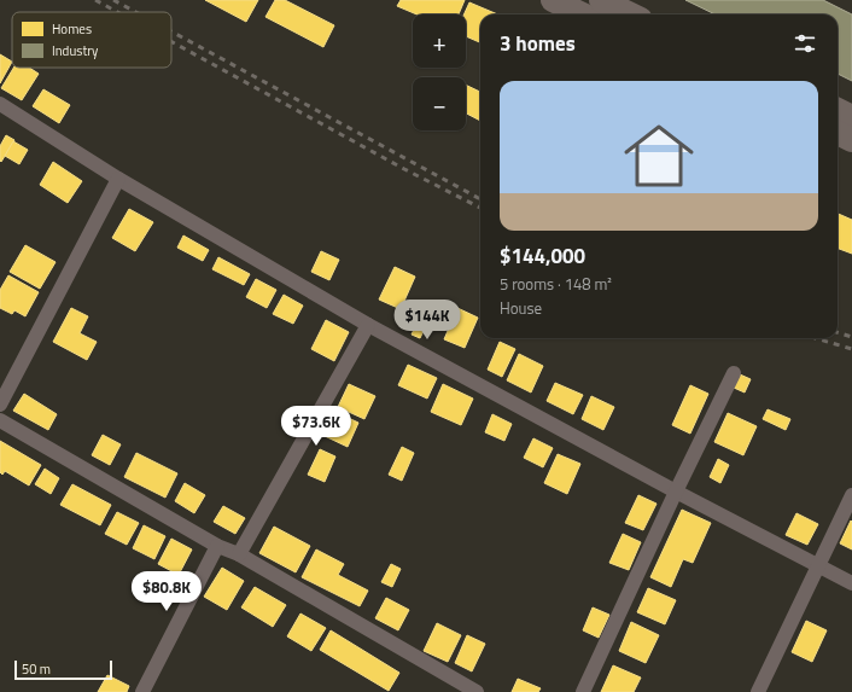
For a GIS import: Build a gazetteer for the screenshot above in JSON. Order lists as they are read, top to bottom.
{
  "legend": ["Homes", "Industry"],
  "scale_bar": "50 m",
  "page": {
    "map_buttons": ["+", "−"],
    "heading": "3 homes",
    "list": [
      {
        "name": "$144,000",
        "note": "5 rooms · 148 m² · House"
      }
    ],
    "price": ["$144K", "$73.6K", "$80.8K"],
    "scale": "50 m"
  }
}
